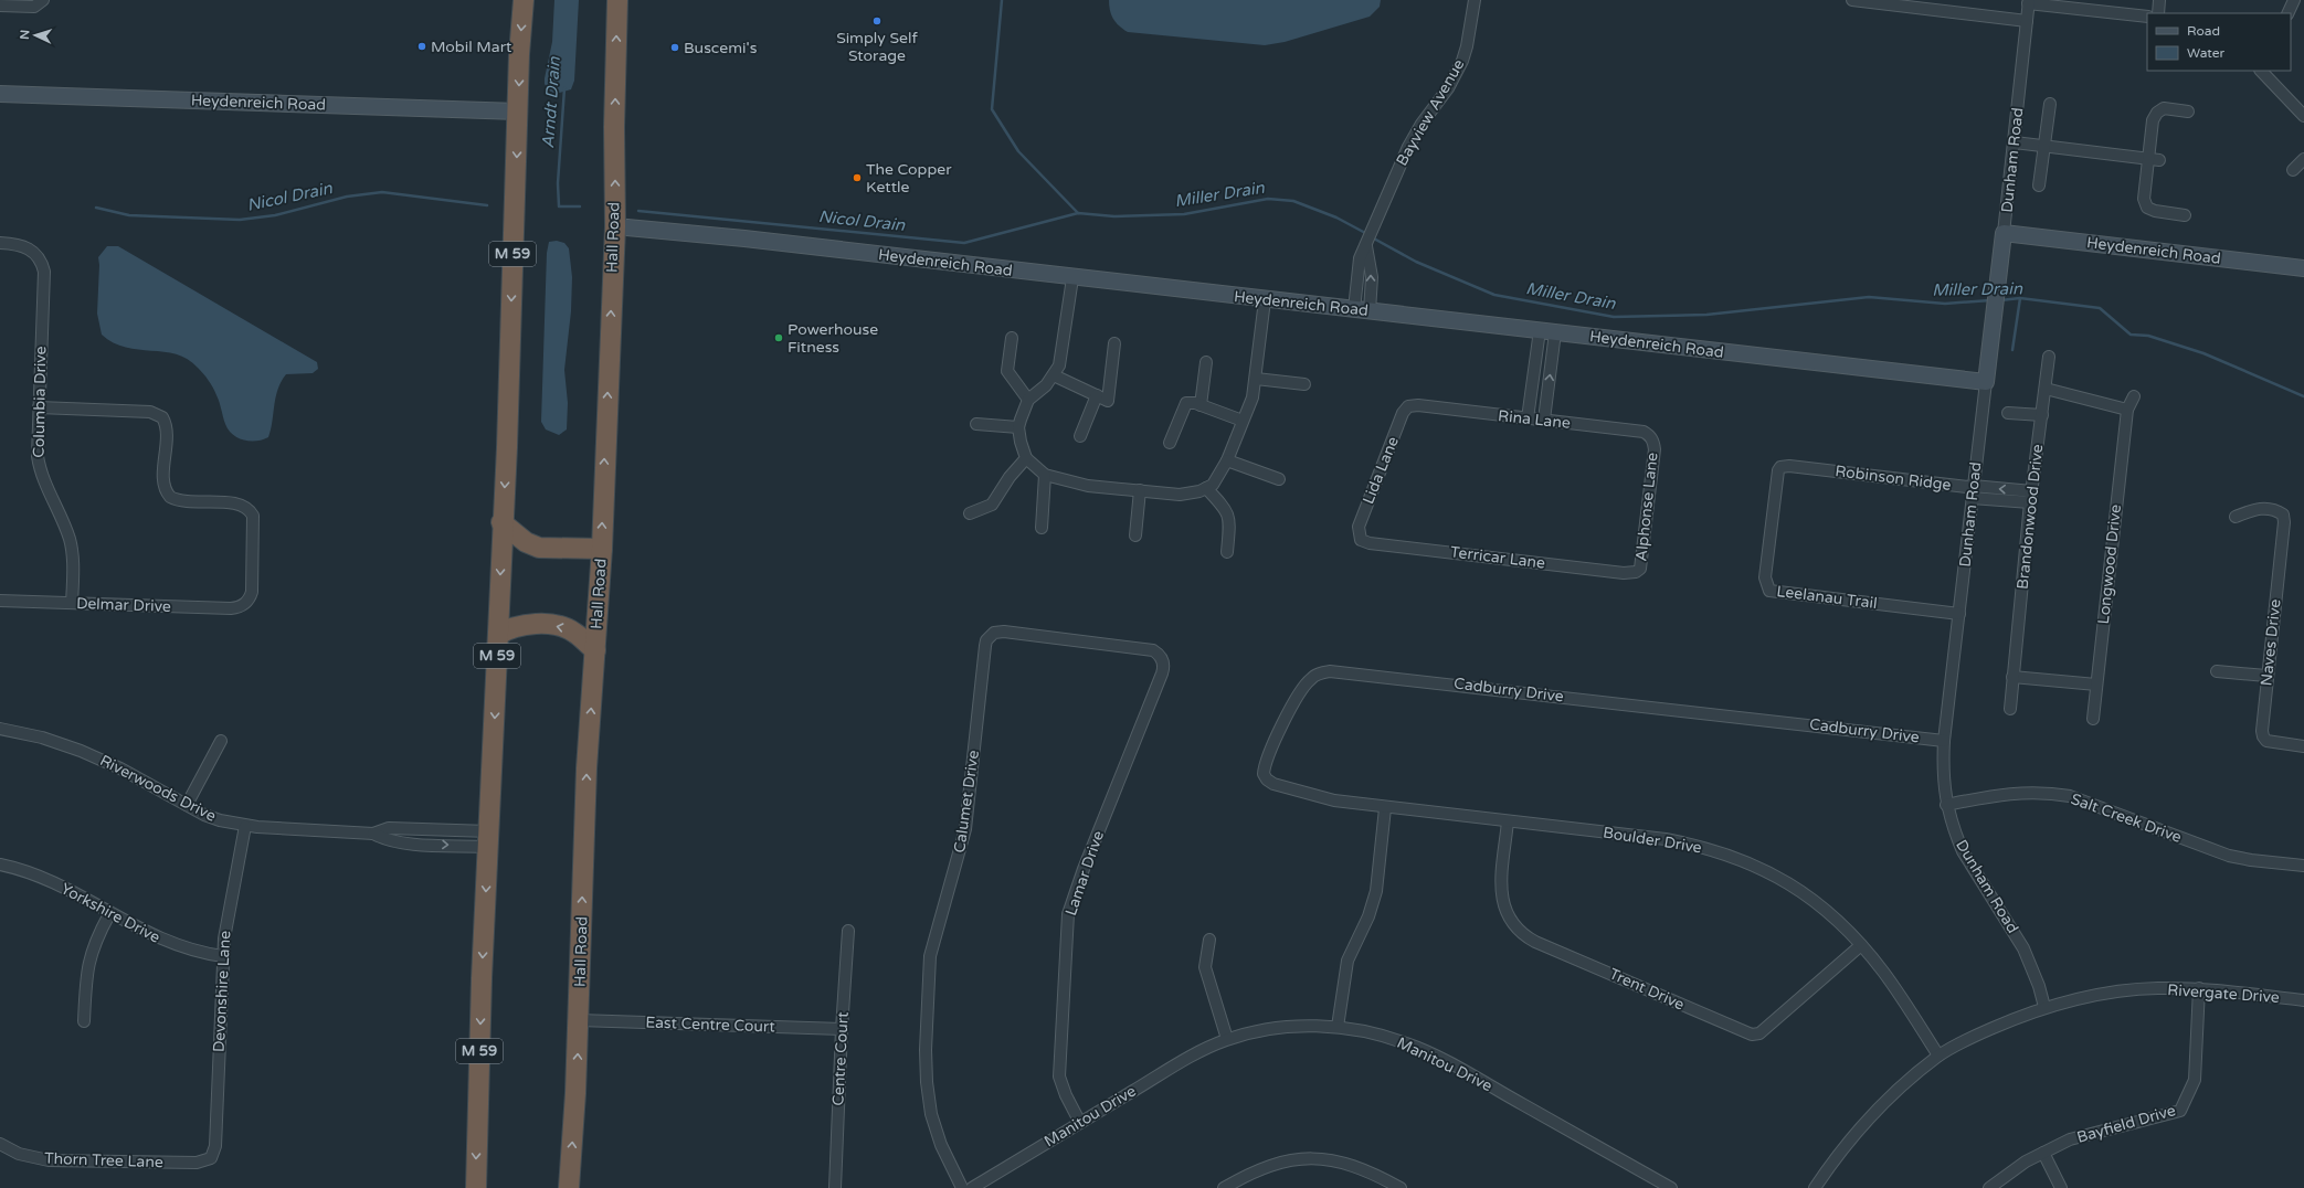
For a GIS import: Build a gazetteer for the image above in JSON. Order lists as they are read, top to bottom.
{
  "streets": {
    "highway": ["Hall Road", "M 59"],
    "street": [
      "Heydenreich Road",
      "Bayview Avenue",
      "Dunham Road",
      "Columbia Drive",
      "Rina Lane",
      "Lida Lane",
      "Robinson Ridge",
      "Alphonse Lane",
      "Brandonwood Drive",
      "Terricar Lane",
      "Longwood Drive",
      "Leelanau Trail",
      "Delmar Drive",
      "Naves Drive",
      "Cadburry Drive",
      "Riverwoods Drive",
      "Calumet Drive",
      "Salt Creek Drive",
      "Boulder Drive",
      "Lamar Drive",
      "Yorkshire Drive",
      "Trent Drive",
      "Devonshire Lane",
      "Rivergate Drive",
      "East Centre Court",
      "Centre Court",
      "Manitou Drive",
      "Bayfield Drive",
      "Thorn Tree Lane"
    ]
  },
  "crossings": [
    ["Heydenreich Road", "Bayview Avenue"],
    ["Heydenreich Road", "Dunham Road"],
    ["Heydenreich Road", "Hall Road"],
    ["Heydenreich Road", "M 59"],
    ["Dunham Road", "Robinson Ridge"],
    ["Dunham Road", "Leelanau Trail"],
    ["Dunham Road", "Cadburry Drive"],
    ["Dunham Road", "Salt Creek Drive"],
    ["Dunham Road", "Rivergate Drive"],
    ["Hall Road", "East Centre Court"],
    ["M 59", "Riverwoods Drive"],
    ["Columbia Drive", "Delmar Drive"],
    ["Rina Lane", "Lida Lane"],
    ["Rina Lane", "Alphonse Lane"],
    ["Lida Lane", "Terricar Lane"],
    ["Robinson Ridge", "Brandonwood Drive"],
    ["Robinson Ridge", "Leelanau Trail"],
    ["Alphonse Lane", "Terricar Lane"],
    ["Cadburry Drive", "Boulder Drive"],
    ["Riverwoods Drive", "Devonshire Lane"],
    ["Calumet Drive", "Lamar Drive"],
    ["Boulder Drive", "Trent Drive"],
    ["Boulder Drive", "Rivergate Drive"],
    ["Lamar Drive", "Manitou Drive"],
    ["Yorkshire Drive", "Devonshire Lane"],
    ["Devonshire Lane", "Thorn Tree Lane"],
    ["Rivergate Drive", "Bayfield Drive"],
    ["East Centre Court", "Centre Court"]
  ],
  "water": ["Arndt Drain", "Miller Drain", "Nicol Drain"],
  "places": [
    "Simply Self Storage",
    "Mobil Mart",
    "Buscemi's",
    "The Copper Kettle",
    "Powerhouse Fitness"
  ],
  "legend": ["Road", "Water"],
  "north": "left"
}
